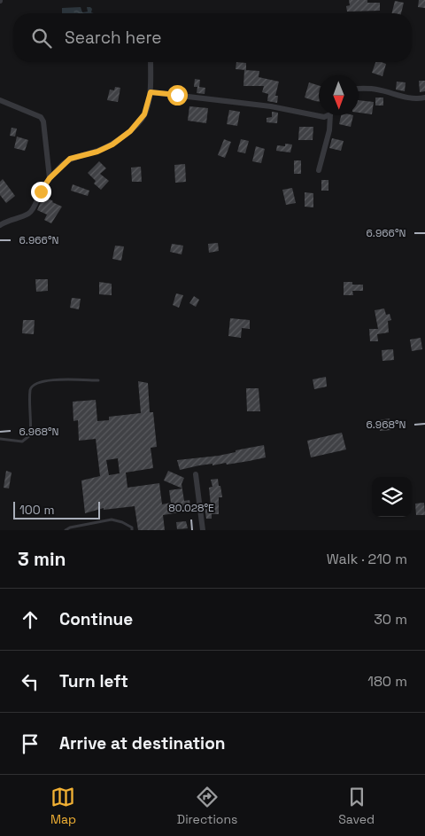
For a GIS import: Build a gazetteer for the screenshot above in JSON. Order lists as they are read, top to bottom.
{
  "scale_bar": "100 m",
  "north": "bottom",
  "page": {
    "search": "Search here",
    "scale": "100 m",
    "heading": ["3 min", "Walk · 210 m"],
    "list": [
      ["Continue", "30 m"],
      ["Turn left", "180 m"],
      "Arrive at destination"
    ],
    "nav": ["Map", "Directions", "Saved"]
  },
  "coordinates": ["6.966°N", "6.968°N", "80.028°E"]
}
